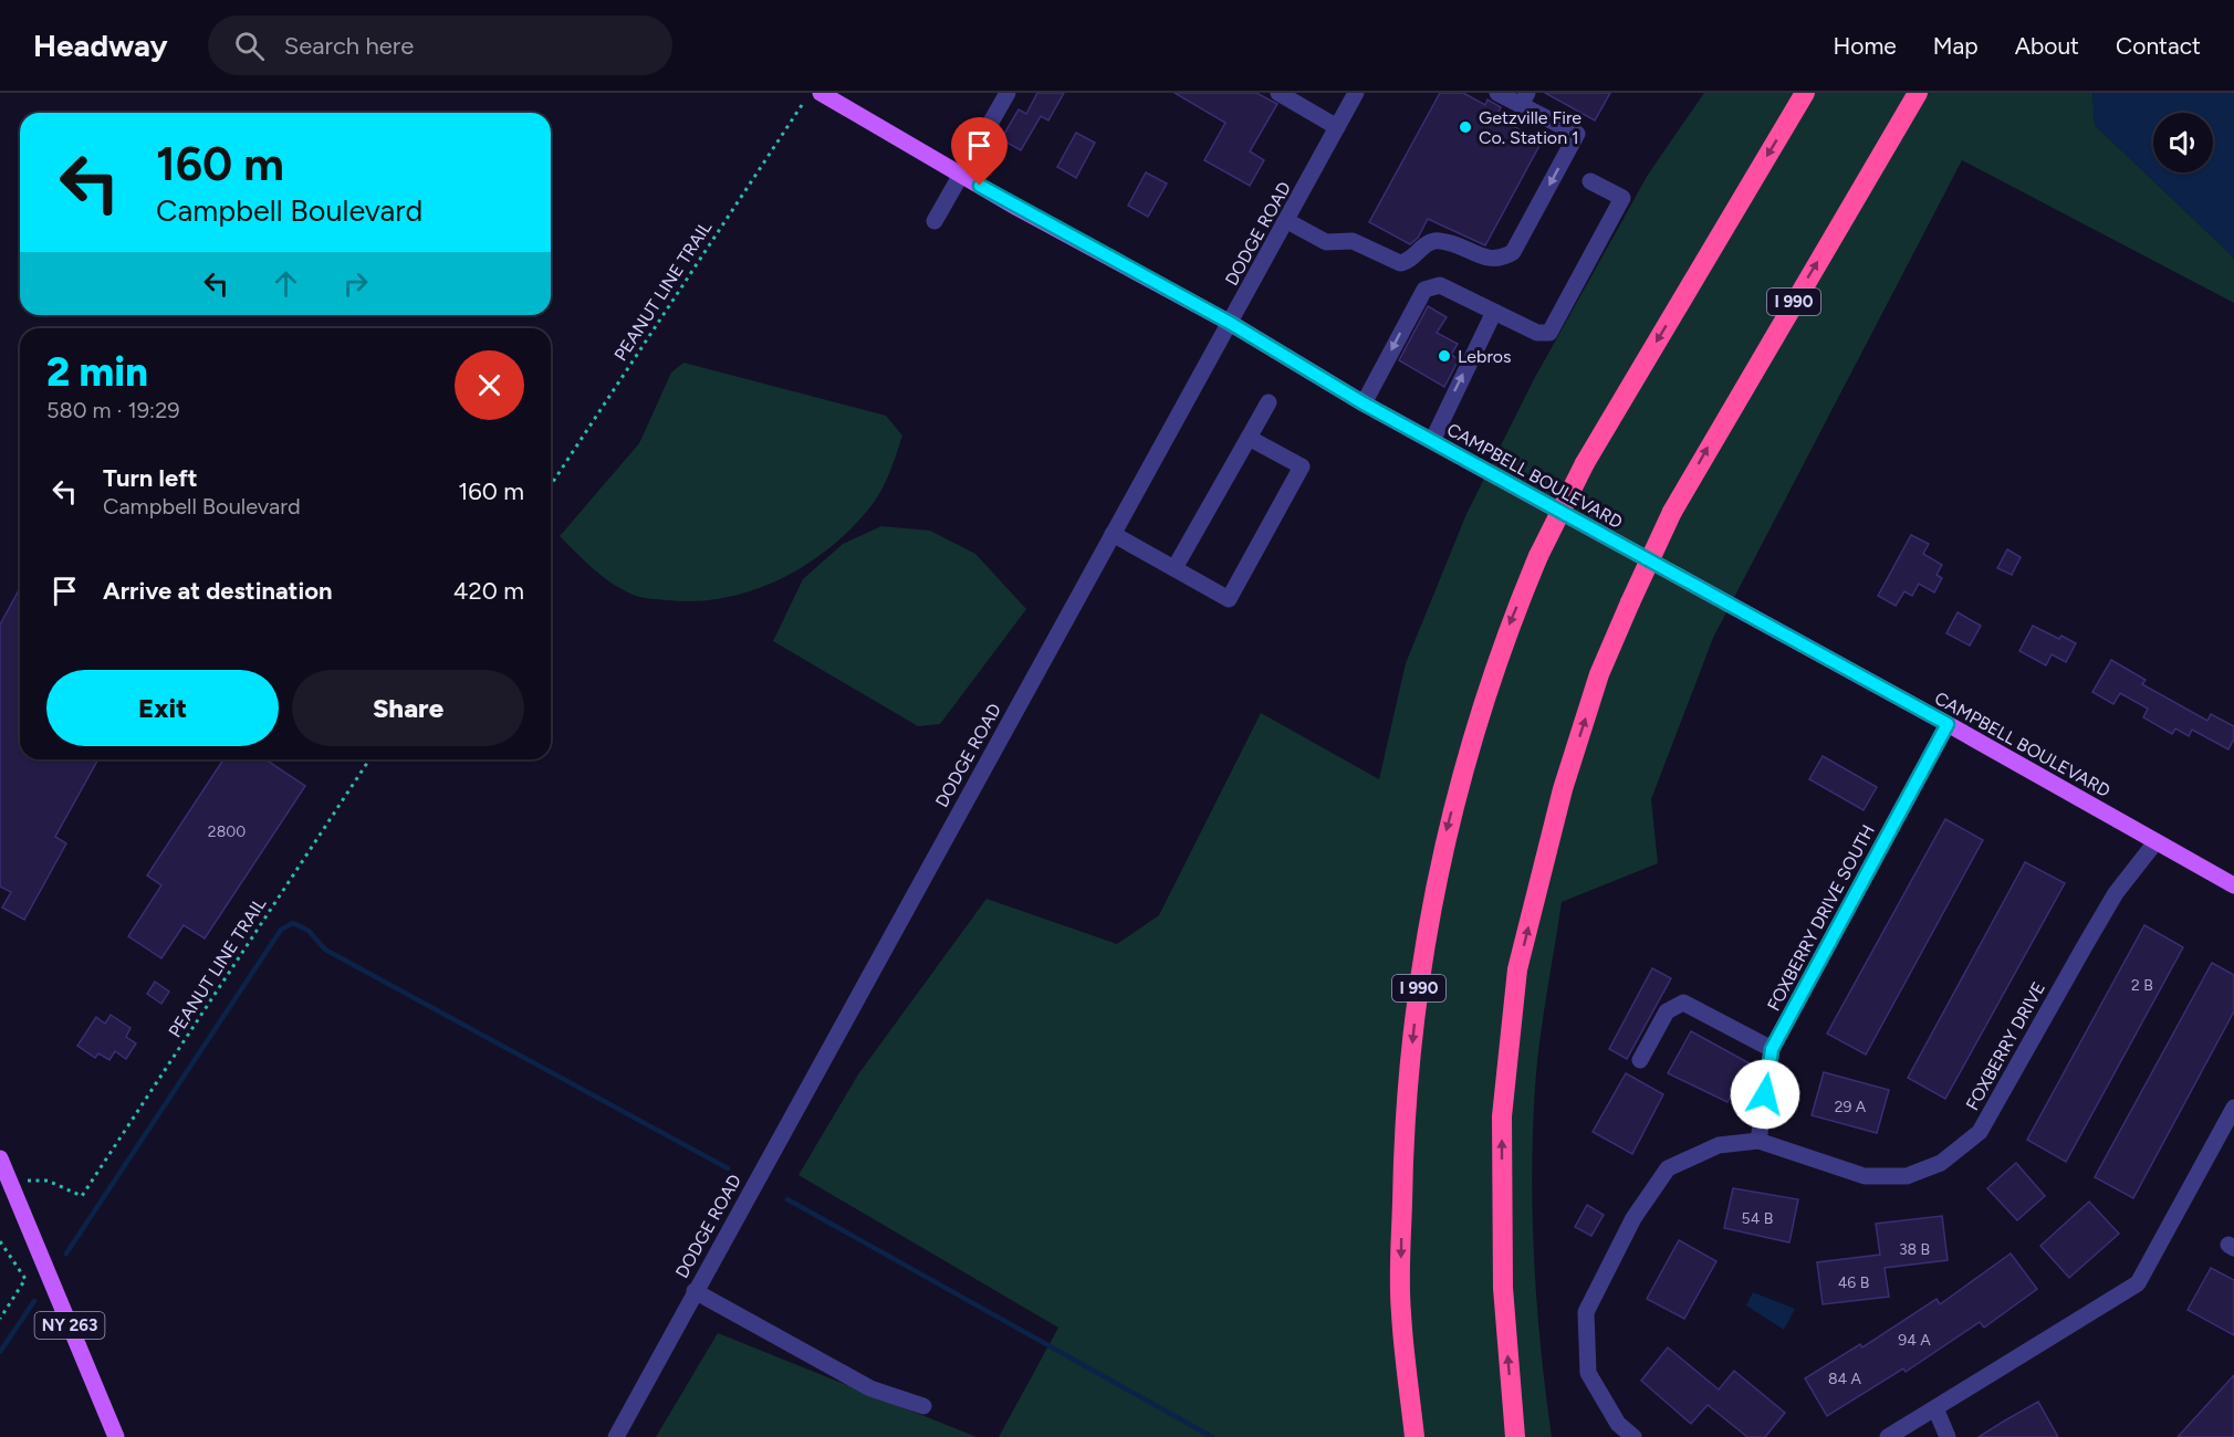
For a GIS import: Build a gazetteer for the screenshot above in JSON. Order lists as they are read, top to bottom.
{
  "streets": {
    "highway": ["I 990"],
    "main road": ["CAMPBELL BOULEVARD", "NY 263"],
    "street": ["DODGE ROAD", "FOXBERRY DRIVE SOUTH", "FOXBERRY DRIVE"],
    "path": ["PEANUT LINE TRAIL"]
  },
  "crossings": [
    ["DODGE ROAD", "CAMPBELL BOULEVARD"],
    ["PEANUT LINE TRAIL", "NY 263"],
    ["CAMPBELL BOULEVARD", "FOXBERRY DRIVE SOUTH"],
    ["CAMPBELL BOULEVARD", "FOXBERRY DRIVE"],
    ["FOXBERRY DRIVE SOUTH", "FOXBERRY DRIVE"]
  ],
  "places": ["Getzville Fire Co. Station 1", "Lebros"],
  "house_numbers": [
    "2800",
    "2 B",
    "29 A",
    "54 B",
    "38 B",
    "46 B",
    "94 A",
    "84 A"
  ],
  "page": {
    "header": "Headway",
    "search": "Search here",
    "nav": [
      "Home",
      "Map",
      "About",
      "Contact"
    ],
    "turn": ["160 m", "Campbell Boulevard"],
    "heading": ["2 min", "580 m · 19:29"],
    "list": [
      {
        "name": "Turn left",
        "note": "Campbell Boulevard",
        "value": "160 m"
      },
      {
        "name": "Arrive at destination",
        "value": "420 m"
      }
    ],
    "buttons": ["Exit", "Share"]
  }
}
